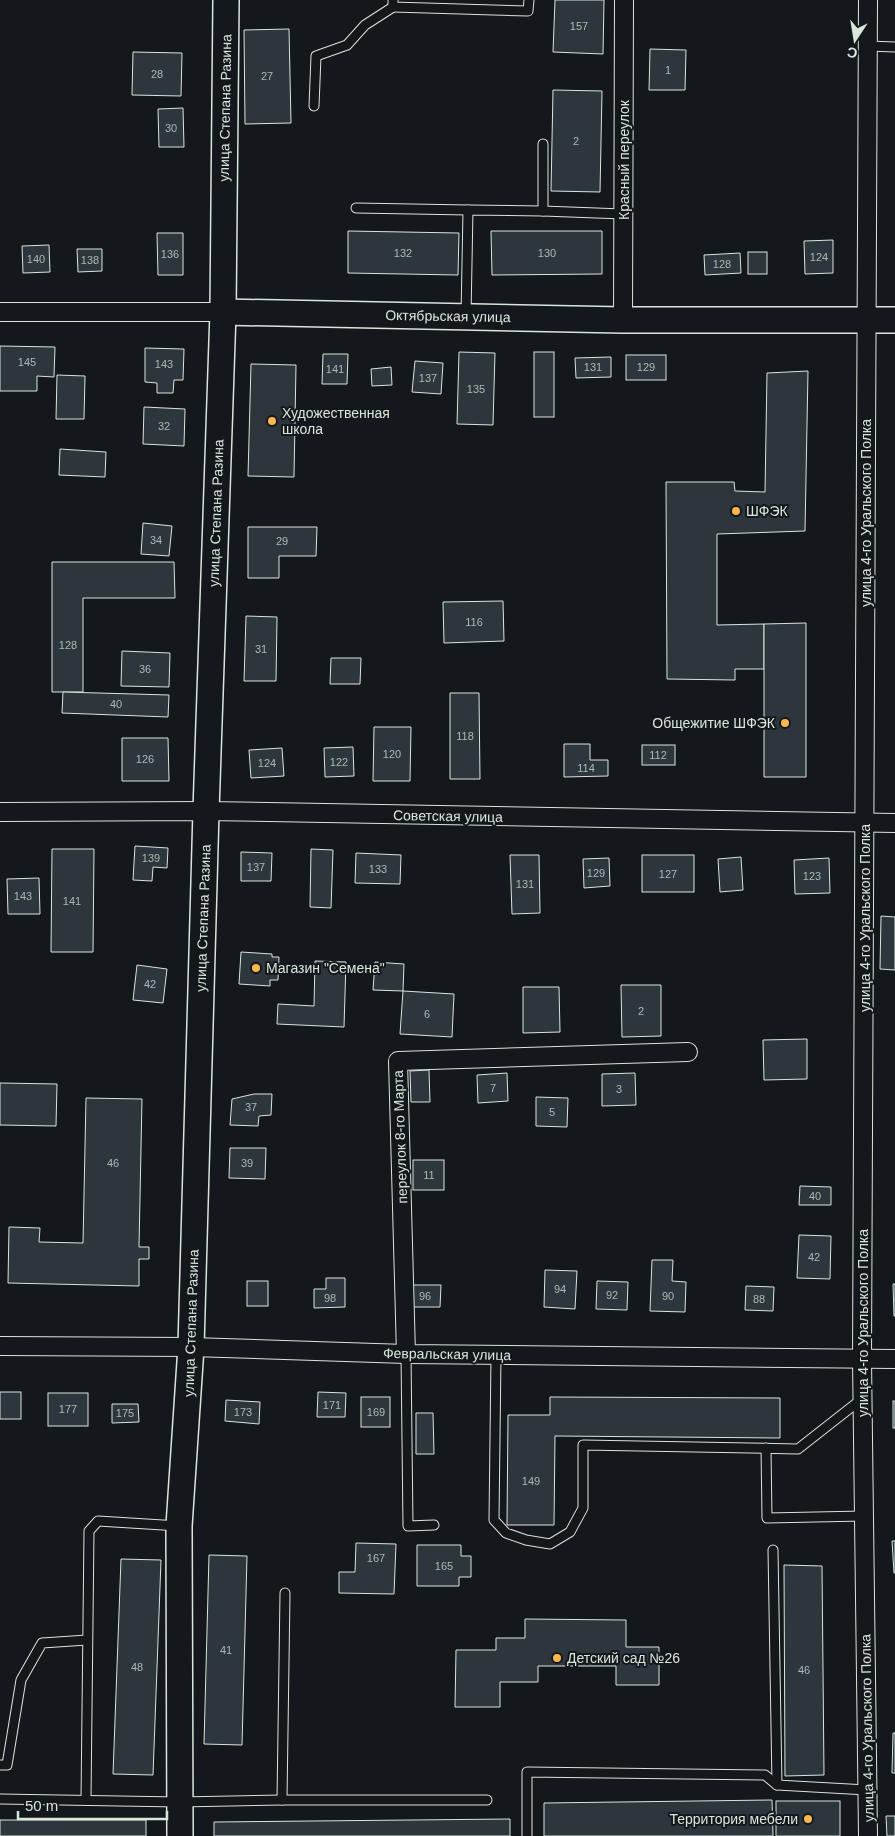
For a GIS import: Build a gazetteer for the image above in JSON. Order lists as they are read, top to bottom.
{
  "streets": {
    "main road": ["улица Степана Разина", "Октябрьская улица"],
    "street": [
      "Красный переулок",
      "улица 4-го Уральского Полка",
      "Советская улица",
      "переулок 8-го Марта",
      "Февральская улица"
    ]
  },
  "crossings": [
    ["улица Степана Разина", "Октябрьская улица"],
    ["улица Степана Разина", "Советская улица"],
    ["улица Степана Разина", "Февральская улица"],
    ["Красный переулок", "Октябрьская улица"],
    ["Октябрьская улица", "улица 4-го Уральского Полка"],
    ["улица 4-го Уральского Полка", "Советская улица"],
    ["улица 4-го Уральского Полка", "Февральская улица"],
    ["переулок 8-го Марта", "Февральская улица"]
  ],
  "places": [
    "Художественная школа",
    "ШФЭК",
    "Общежитие ШФЭК",
    "Магазин \"Семена\"",
    "Детский сад №26",
    "Территория мебели"
  ],
  "house_numbers": [
    "157",
    "1",
    "28",
    "27",
    "30",
    "2",
    "132",
    "130",
    "136",
    "124",
    "140",
    "138",
    "128",
    "145",
    "143",
    "131",
    "129",
    "141",
    "137",
    "135",
    "32",
    "34",
    "29",
    "116",
    "128",
    "31",
    "36",
    "40",
    "118",
    "120",
    "112",
    "126",
    "122",
    "124",
    "114",
    "139",
    "137",
    "133",
    "129",
    "127",
    "123",
    "131",
    "143",
    "141",
    "42",
    "2",
    "6",
    "7",
    "3",
    "37",
    "5",
    "46",
    "39",
    "11",
    "40",
    "42",
    "94",
    "92",
    "96",
    "90",
    "98",
    "88",
    "171",
    "177",
    "173",
    "169",
    "175",
    "149",
    "167",
    "165",
    "41",
    "48",
    "46"
  ],
  "scale_bar": "50 m",
  "north": "bottom"
}
